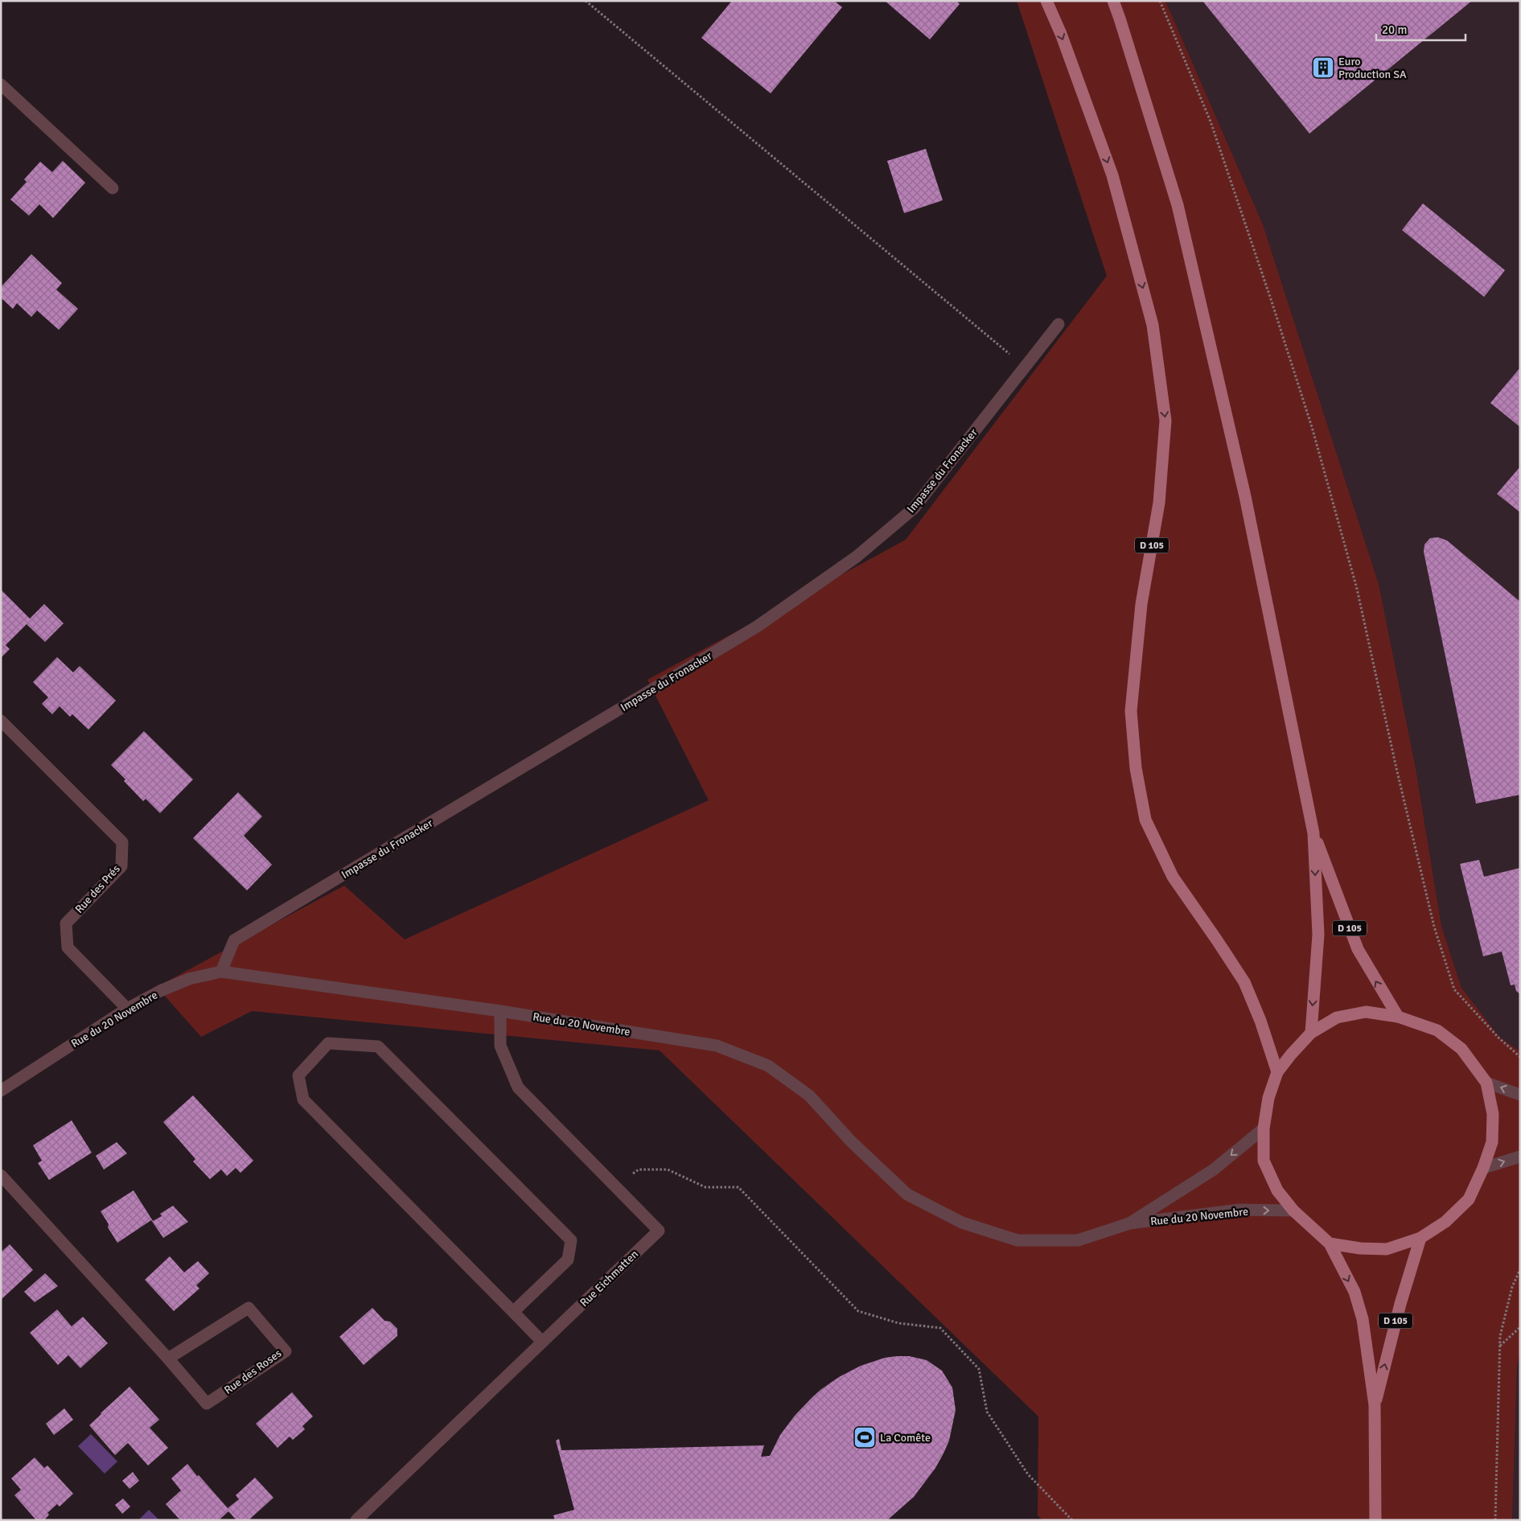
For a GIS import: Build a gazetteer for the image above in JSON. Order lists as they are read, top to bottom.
{
  "streets": {
    "main road": ["D 105"],
    "street": [
      "Impasse du Fronacker",
      "Rue des Prés",
      "Rue du 20 Novembre",
      "Rue Eichmatten",
      "Rue des Roses"
    ]
  },
  "crossings": [
    ["Impasse du Fronacker", "Rue du 20 Novembre"],
    ["Rue des Prés", "Rue du 20 Novembre"],
    ["Rue du 20 Novembre", "Rue Eichmatten"]
  ],
  "places": {
    "building": ["Euro Production SA"],
    "sports": ["La Comête"]
  },
  "scale_bar": "20 m"
}
